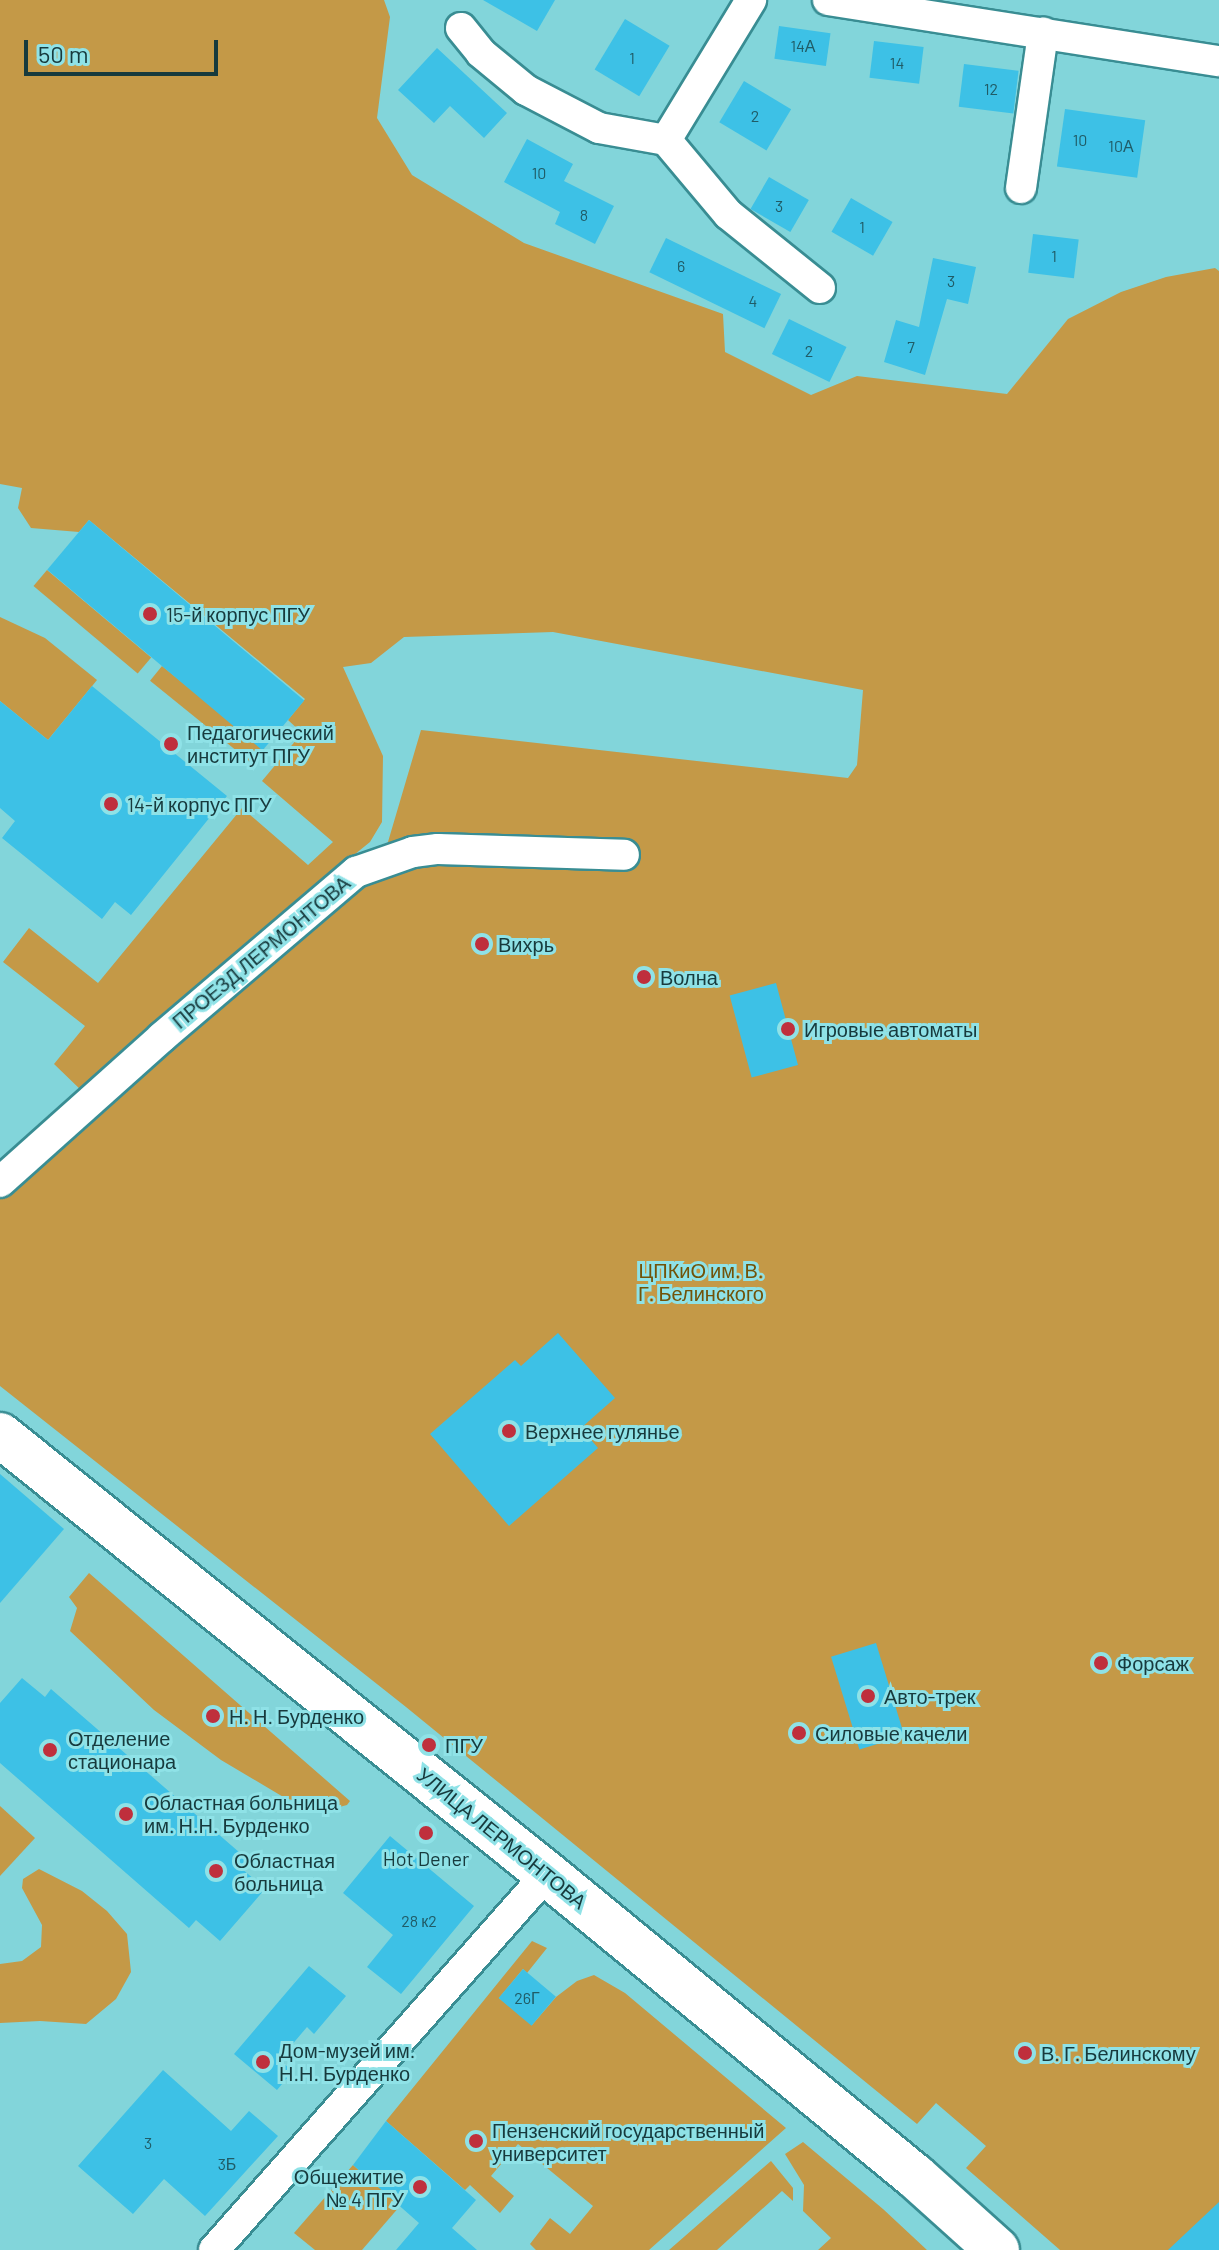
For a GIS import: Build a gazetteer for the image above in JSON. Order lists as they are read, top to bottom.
{
  "streets": {
    "main road": ["УЛИЦА ЛЕРМОНТОВА"],
    "street": ["ПРОЕЗД ЛЕРМОНТОВА"]
  },
  "parks": ["ЦПКиО им. В. Г. Белинского"],
  "places": [
    "15-й корпус ПГУ",
    "Педагогический институт ПГУ",
    "14-й корпус ПГУ",
    "Вихрь",
    "Волна",
    "Игровые автоматы",
    "Верхнее гулянье",
    "Форсаж",
    "Авто-трек",
    "Н. Н. Бурденко",
    "Силовые качели",
    "ПГУ",
    "Отделение стационара",
    "Областная больница им. Н.Н. Бурденко",
    "Hot Dener",
    "Областная больница",
    "В. Г. Белинскому",
    "Дом-музей им. Н.Н. Бурденко",
    "Пензенский государственный университет",
    "Общежитие № 4 ПГУ"
  ],
  "house_numbers": [
    "14А",
    "1",
    "14",
    "12",
    "2",
    "10",
    "10А",
    "10",
    "3",
    "8",
    "1",
    "1",
    "6",
    "3",
    "4",
    "7",
    "2",
    "28 к2",
    "26Г",
    "3",
    "3Б"
  ],
  "scale_bar": "50 m"
}
